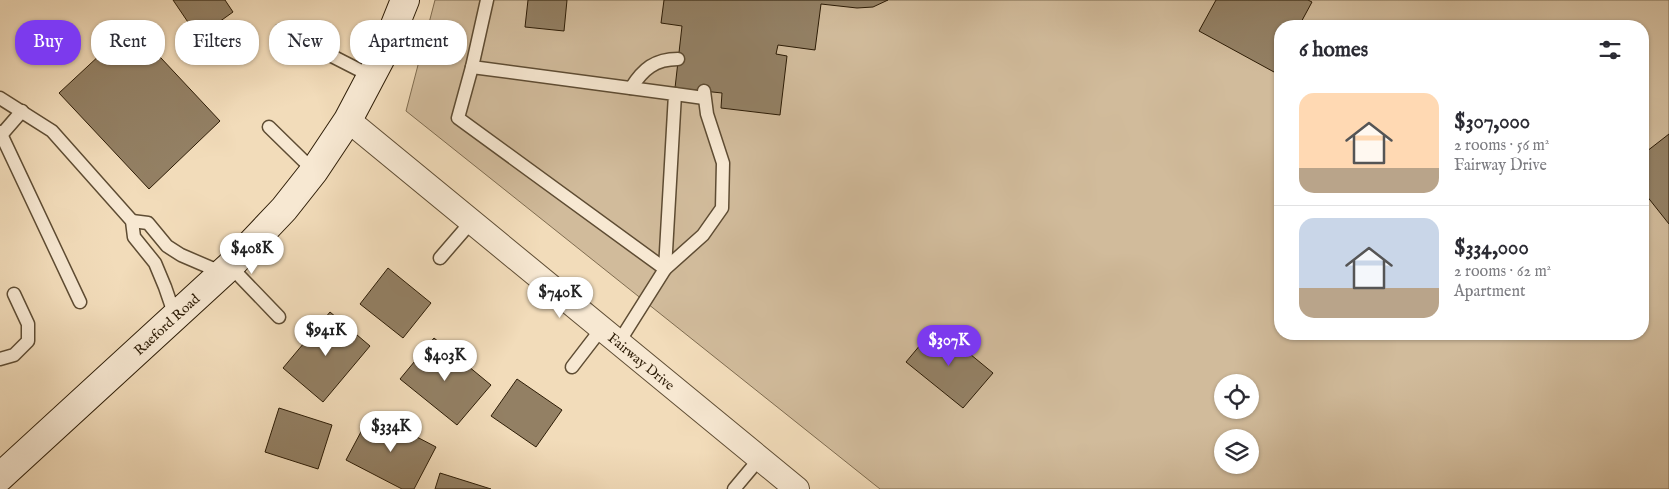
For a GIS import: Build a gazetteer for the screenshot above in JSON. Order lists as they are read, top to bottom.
{
  "streets": {
    "main road": ["Raeford Road"],
    "street": ["Fairway Drive"]
  },
  "crossings": [
    ["Raeford Road", "Fairway Drive"]
  ],
  "page": {
    "chip": [
      "Buy",
      "Rent",
      "Filters",
      "New",
      "Apartment"
    ],
    "heading": "6 homes",
    "list": [
      {
        "name": "$307,000",
        "note": "2 rooms · 56 m² · Fairway Drive"
      },
      {
        "name": "$334,000",
        "note": "2 rooms · 62 m² · Apartment"
      }
    ],
    "price": [
      "$408K",
      "$740K",
      "$941K",
      "$307K",
      "$403K",
      "$334K"
    ]
  }
}
